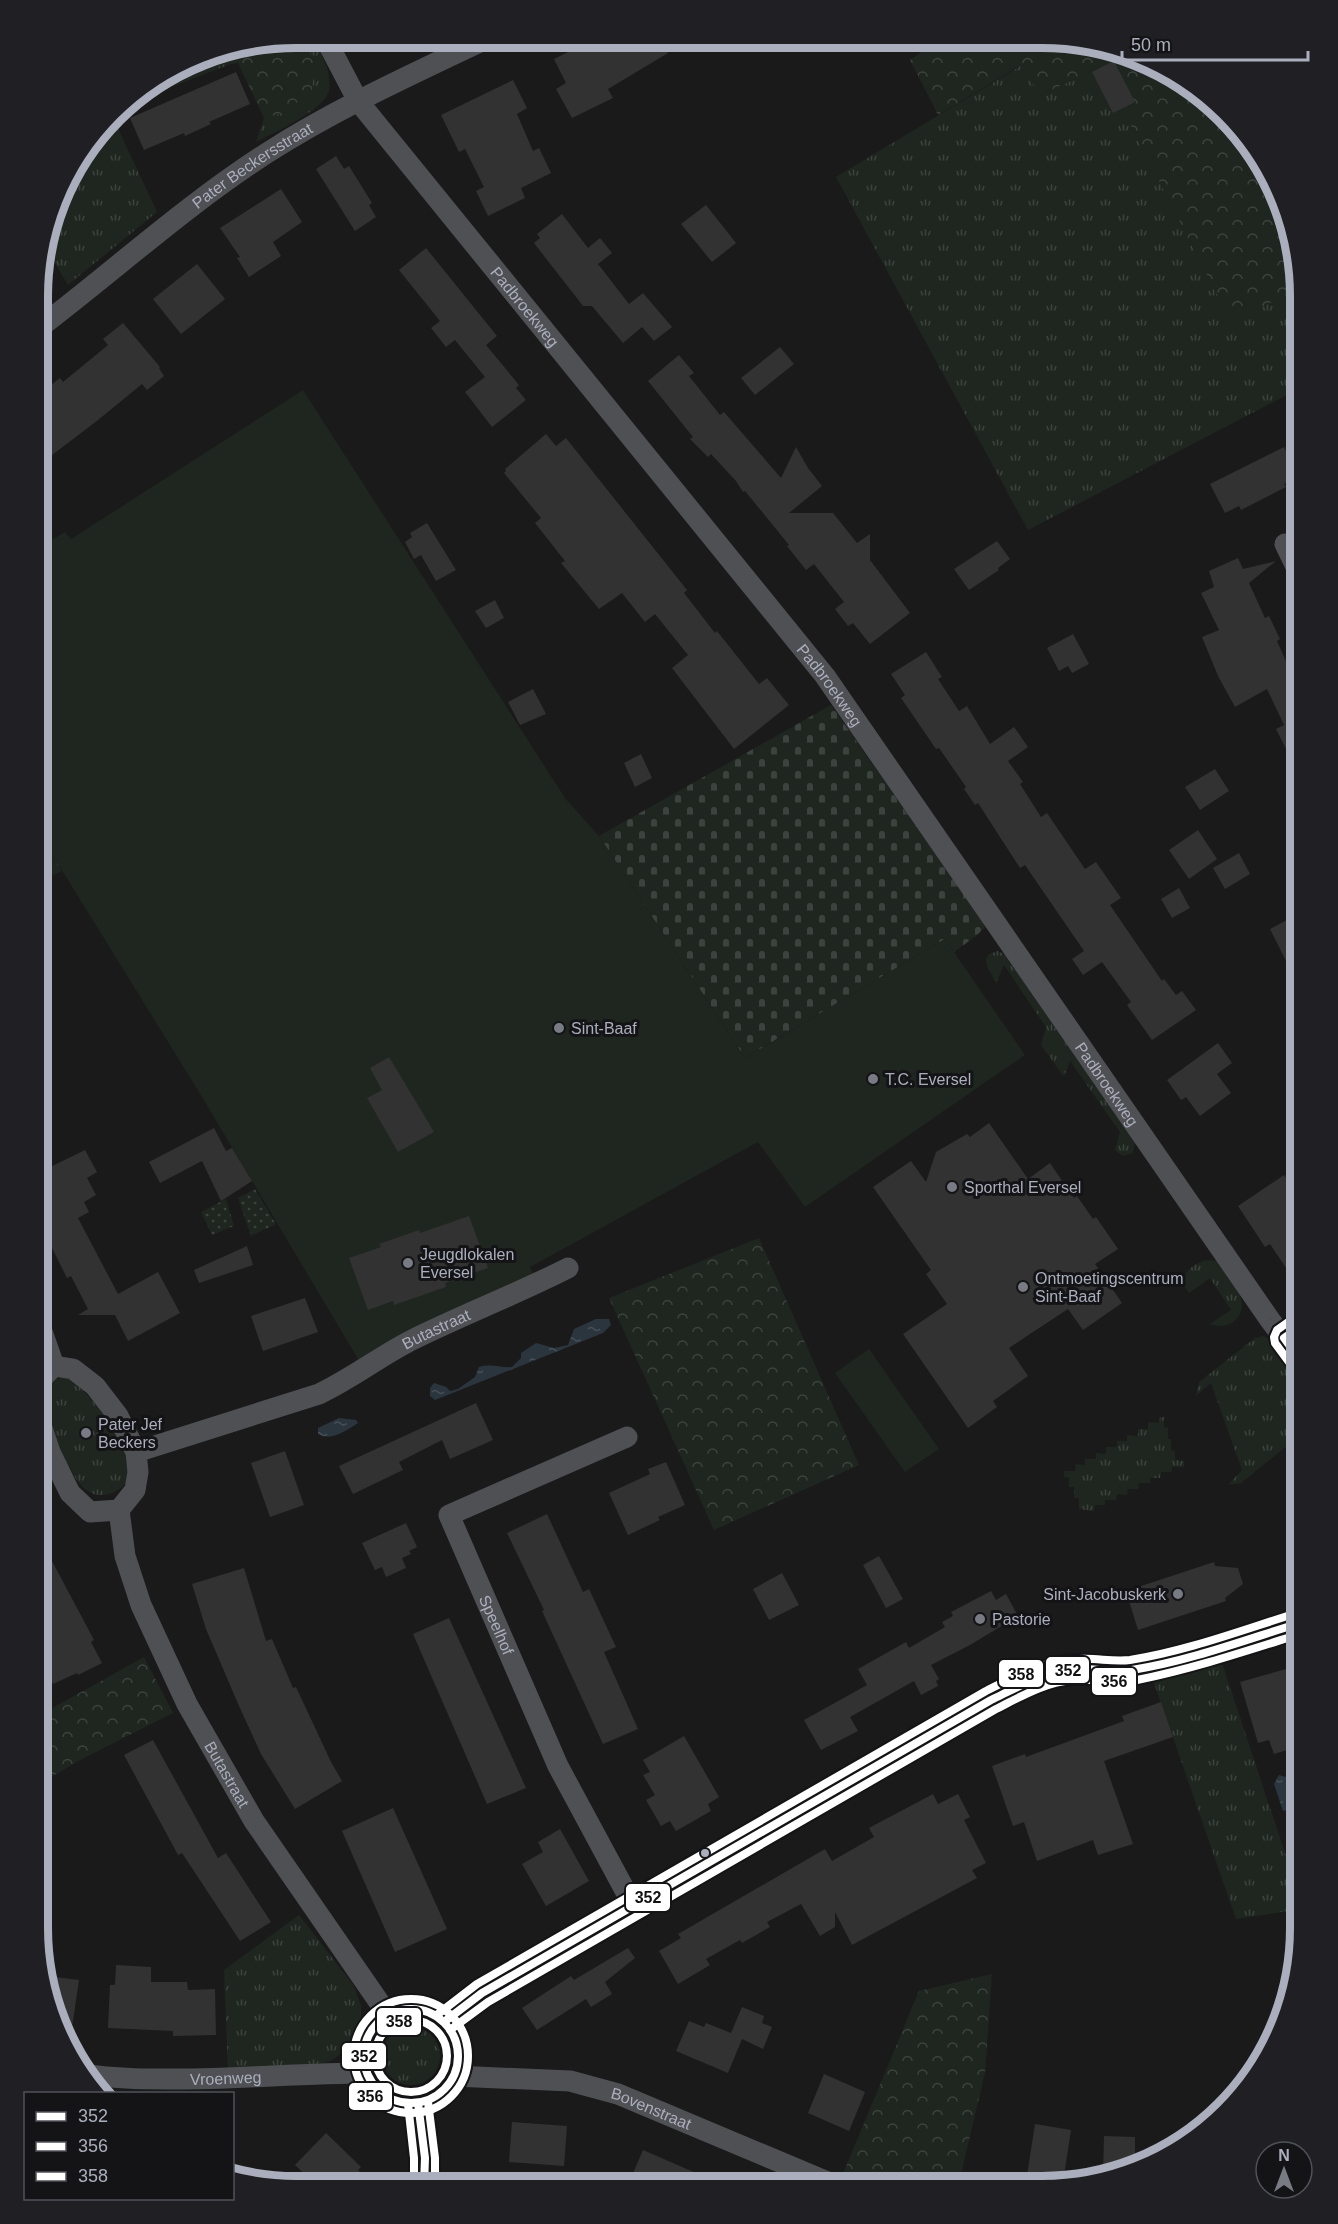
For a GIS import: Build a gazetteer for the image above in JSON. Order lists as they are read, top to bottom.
{
  "streets": {
    "street": [
      "Pater Beckersstraat",
      "Padbroekweg",
      "Butastraat",
      "Speelhof",
      "Vroenweg",
      "Bovenstraat"
    ]
  },
  "crossings": [
    ["Pater Beckersstraat", "Padbroekweg"],
    ["Butastraat", "Vroenweg"],
    ["Butastraat", "Bovenstraat"],
    ["Vroenweg", "Bovenstraat"]
  ],
  "places": [
    "Sint-Baaf",
    "T.C. Eversel",
    "Sporthal Eversel",
    "Jeugdlokalen Eversel",
    "Ontmoetingscentrum Sint-Baaf",
    "Pater Jef Beckers",
    "Sint-Jacobuskerk",
    "Pastorie"
  ],
  "lines": ["transit line 358", "transit line 352", "transit line 356"],
  "legend": ["352", "356", "358"],
  "scale_bar": "50 m",
  "north": "top"
}
